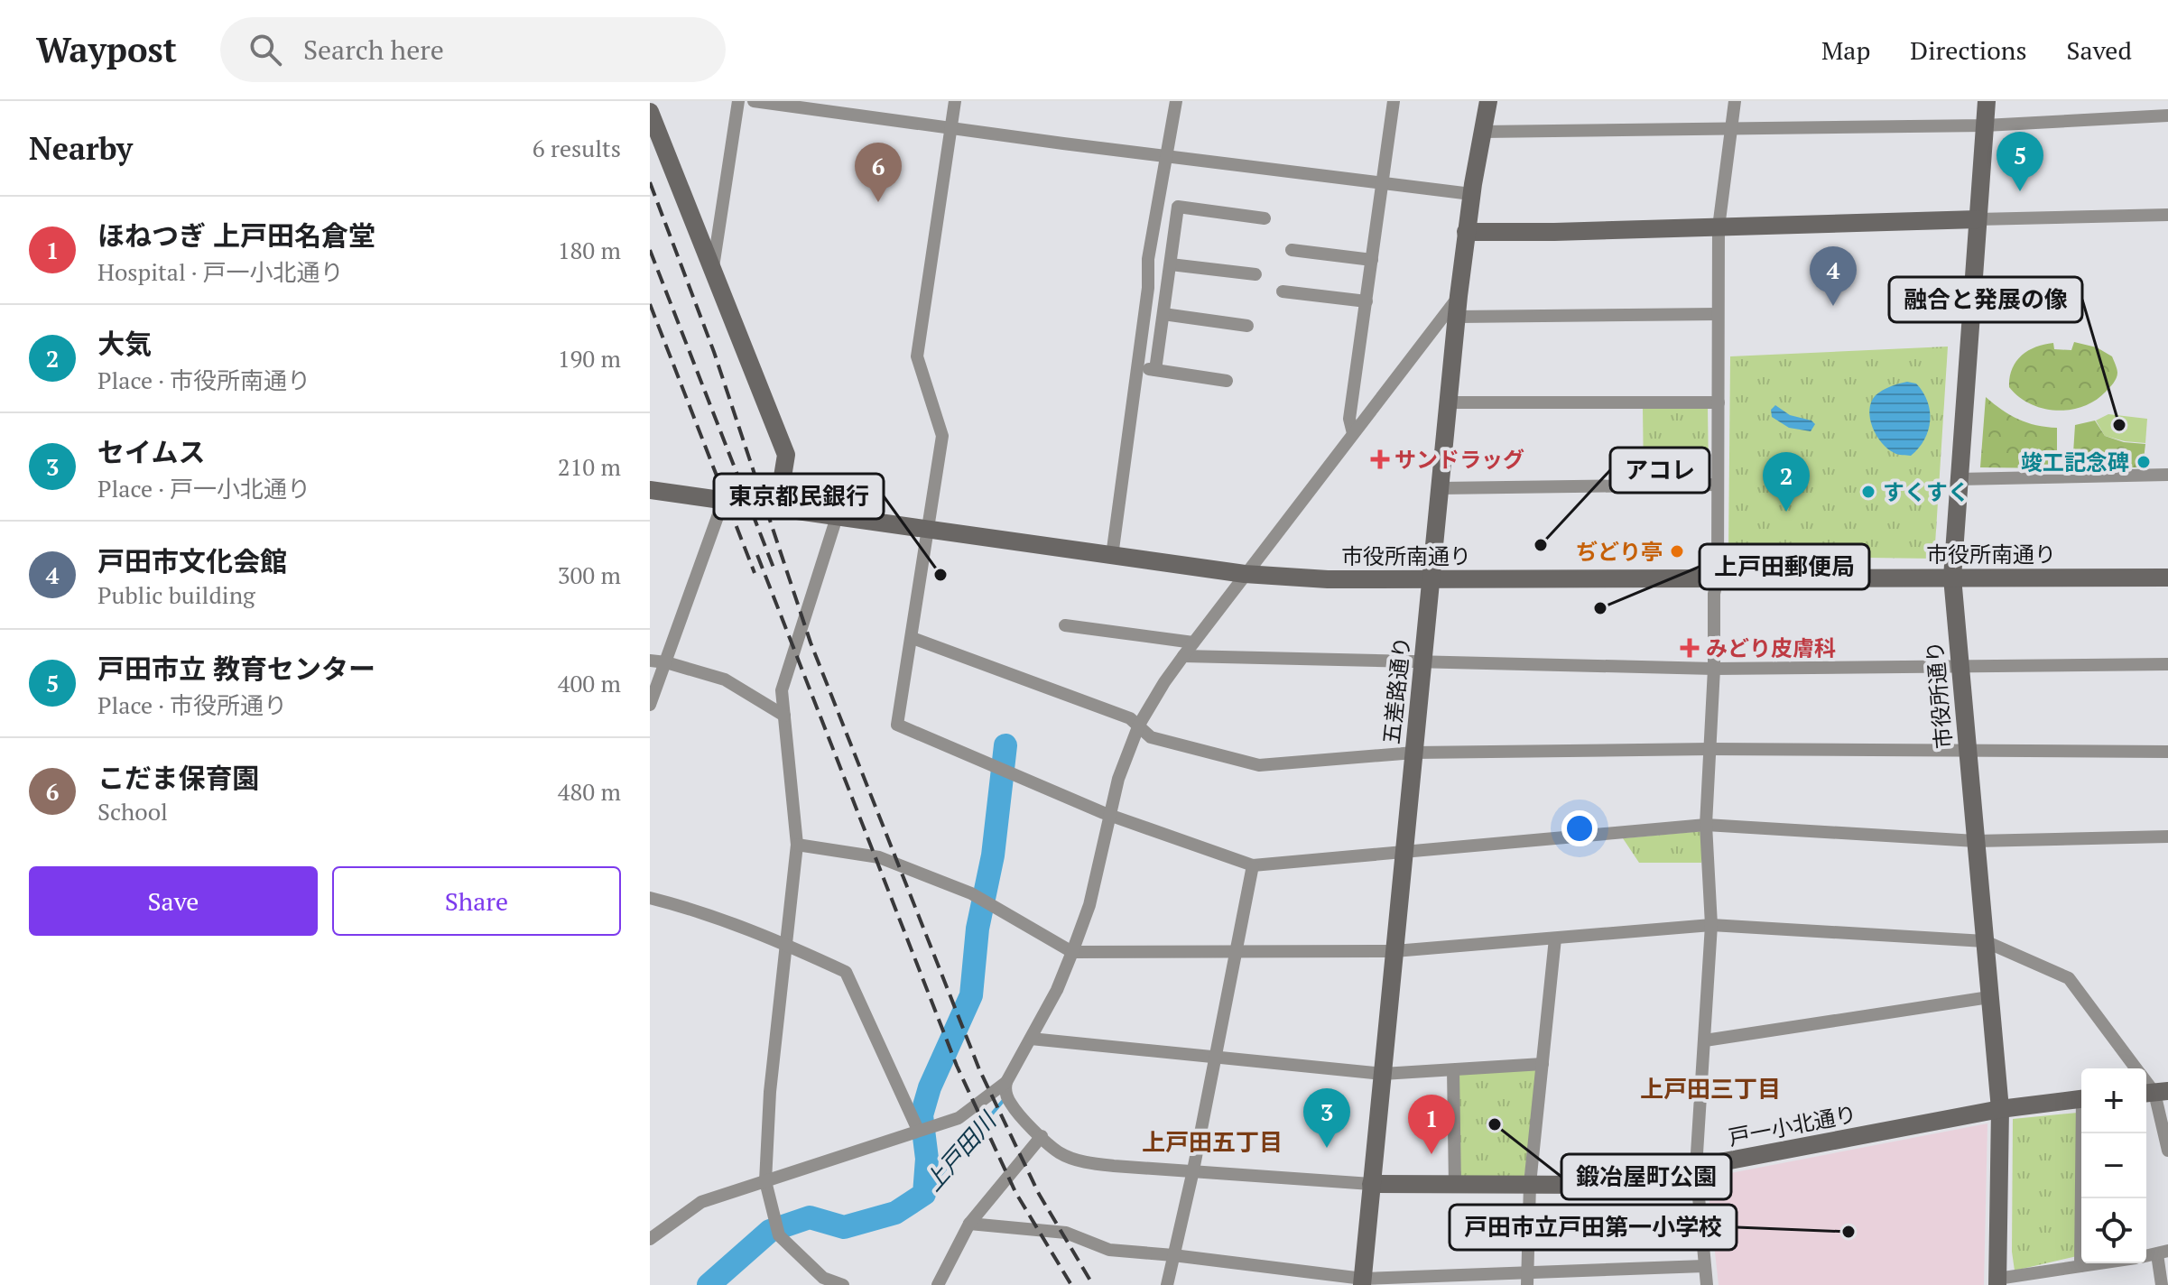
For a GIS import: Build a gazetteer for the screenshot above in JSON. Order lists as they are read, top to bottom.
{
  "streets": {
    "street": [
      "市役所南通り",
      "五差路通り",
      "市役所通り",
      "戸一小北通り"
    ]
  },
  "crossings": [
    ["市役所南通り", "五差路通り"],
    ["市役所南通り", "市役所通り"],
    ["五差路通り", "戸一小北通り"],
    ["市役所通り", "戸一小北通り"]
  ],
  "districts": ["上戸田三丁目", "上戸田五丁目"],
  "water": ["上戸田川"],
  "places": {
    "other": [
      "融合と発展の像",
      "竣工記念碑",
      "すくすく",
      "アコレ",
      "ぢどり亭",
      "東京都民銀行",
      "上戸田郵便局",
      "鍛冶屋町公園",
      "戸田市立戸田第一小学校"
    ],
    "health": ["サンドラッグ", "みどり皮膚科"]
  },
  "page": {
    "header": "Waypost",
    "search": "Search here",
    "nav": ["Map", "Directions", "Saved"],
    "heading": ["Nearby", "6 results"],
    "pins": [
      "5",
      "6",
      "4",
      "2",
      "3",
      "1"
    ],
    "list": [
      {
        "mark": "1",
        "name": "ほねつぎ 上戸田名倉堂",
        "note": "Hospital · 戸一小北通り",
        "value": "180 m"
      },
      {
        "mark": "2",
        "name": "大気",
        "note": "Place · 市役所南通り",
        "value": "190 m"
      },
      {
        "mark": "3",
        "name": "セイムス",
        "note": "Place · 戸一小北通り",
        "value": "210 m"
      },
      {
        "mark": "4",
        "name": "戸田市文化会館",
        "note": "Public building",
        "value": "300 m"
      },
      {
        "mark": "5",
        "name": "戸田市立 教育センター",
        "note": "Place · 市役所通り",
        "value": "400 m"
      },
      {
        "mark": "6",
        "name": "こだま保育園",
        "note": "School",
        "value": "480 m"
      }
    ],
    "buttons": ["Save", "Share"],
    "map_buttons": ["+", "−"]
  }
}
